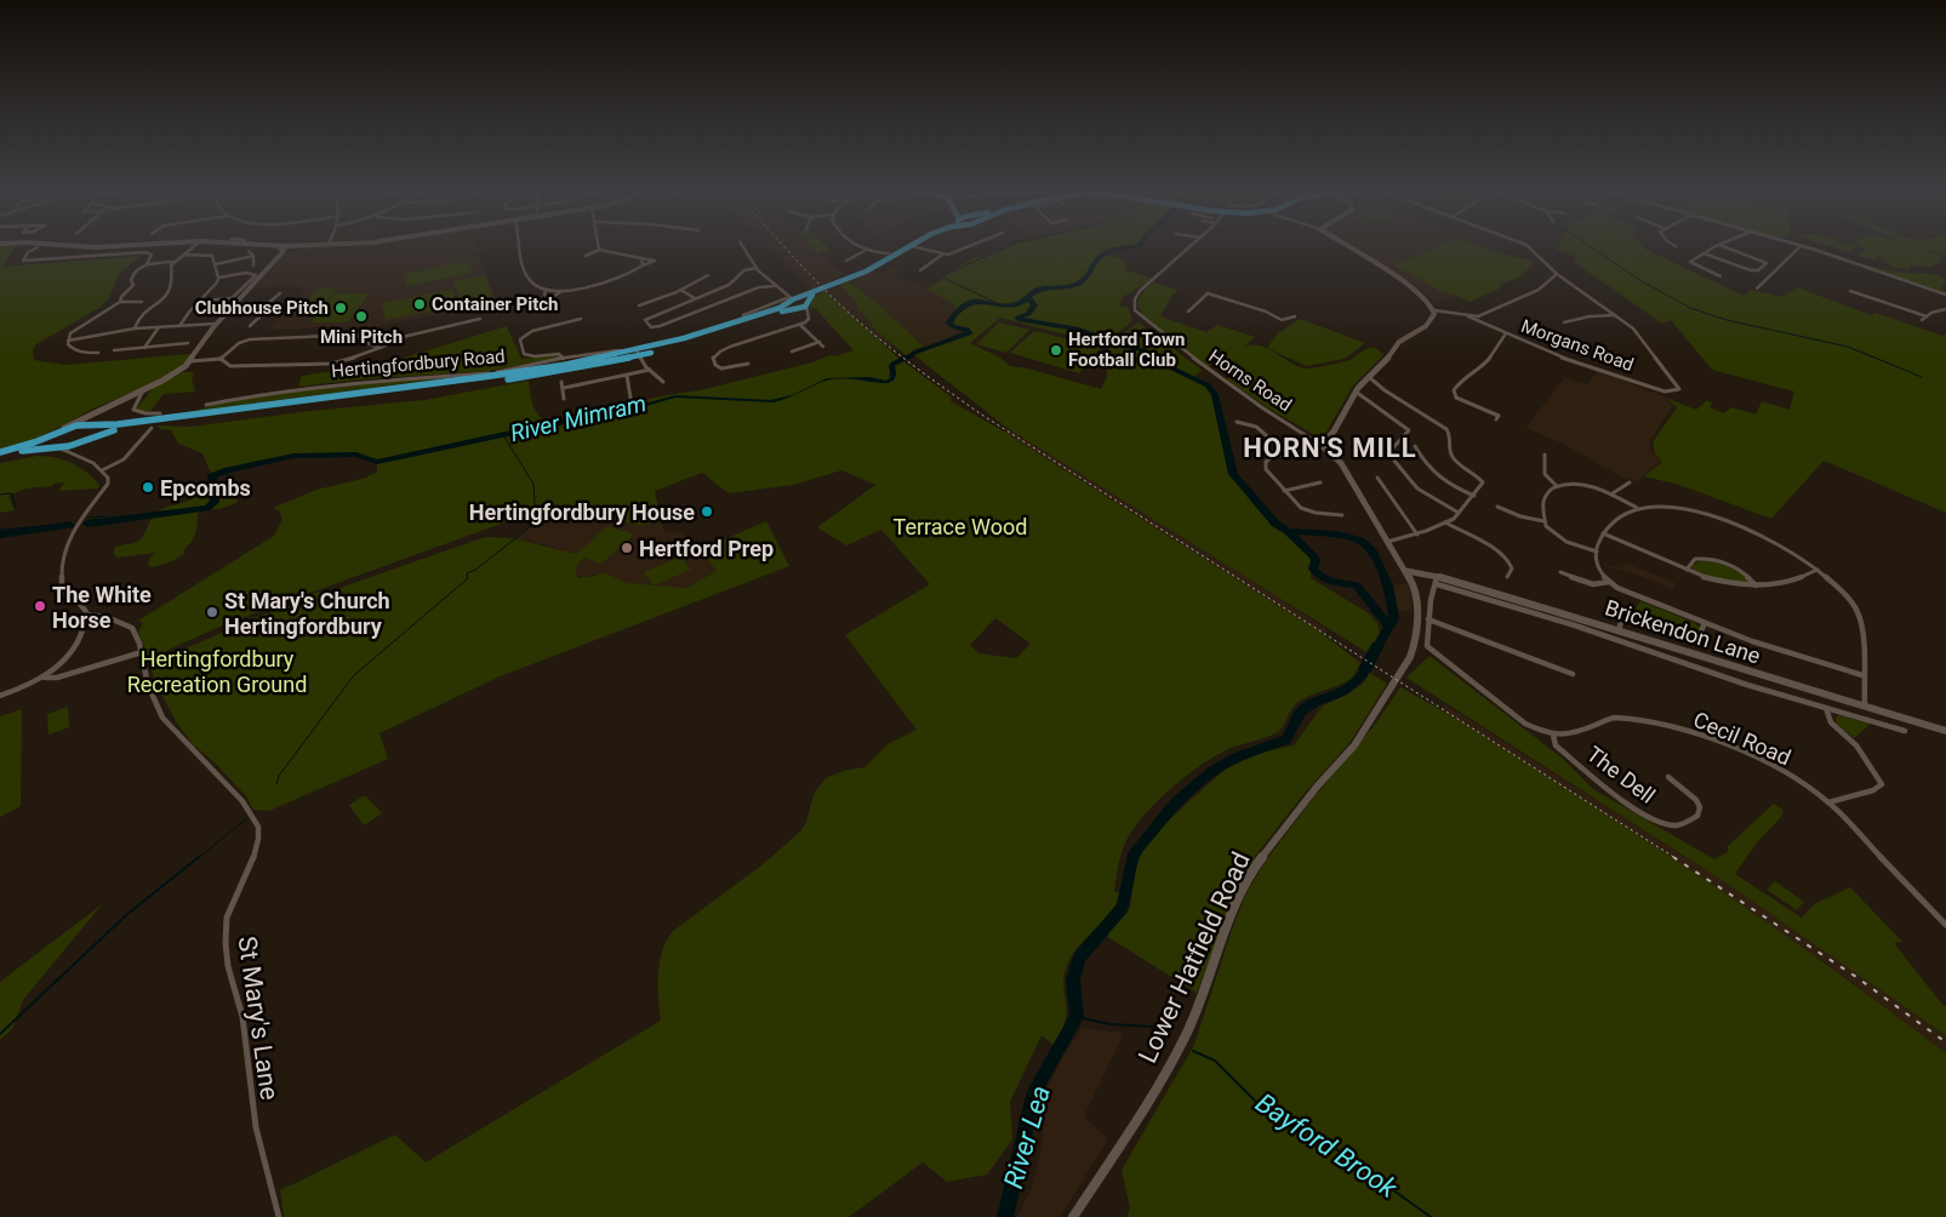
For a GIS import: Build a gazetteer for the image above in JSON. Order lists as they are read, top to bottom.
{
  "streets": {
    "main road": ["Brickendon Lane", "Lower Hatfield Road"],
    "street": [
      "Morgans Road",
      "Hertingfordbury Road",
      "Horns Road",
      "Cecil Road",
      "The Dell",
      "St Mary's Lane"
    ]
  },
  "crossings": [
    ["Horns Road", "Lower Hatfield Road"],
    ["Brickendon Lane", "Lower Hatfield Road"],
    ["Cecil Road", "The Dell"]
  ],
  "districts": ["HORN'S MILL"],
  "water": ["River Mimram", "River Lea", "Bayford Brook"],
  "parks": ["Terrace Wood", "Hertingfordbury Recreation Ground"],
  "places": [
    "Container Pitch",
    "Clubhouse Pitch",
    "Mini Pitch",
    "Hertford Town Football Club",
    "Epcombs",
    "Hertingfordbury House",
    "Hertford Prep",
    "The White Horse",
    "St Mary's Church Hertingfordbury"
  ]
}
